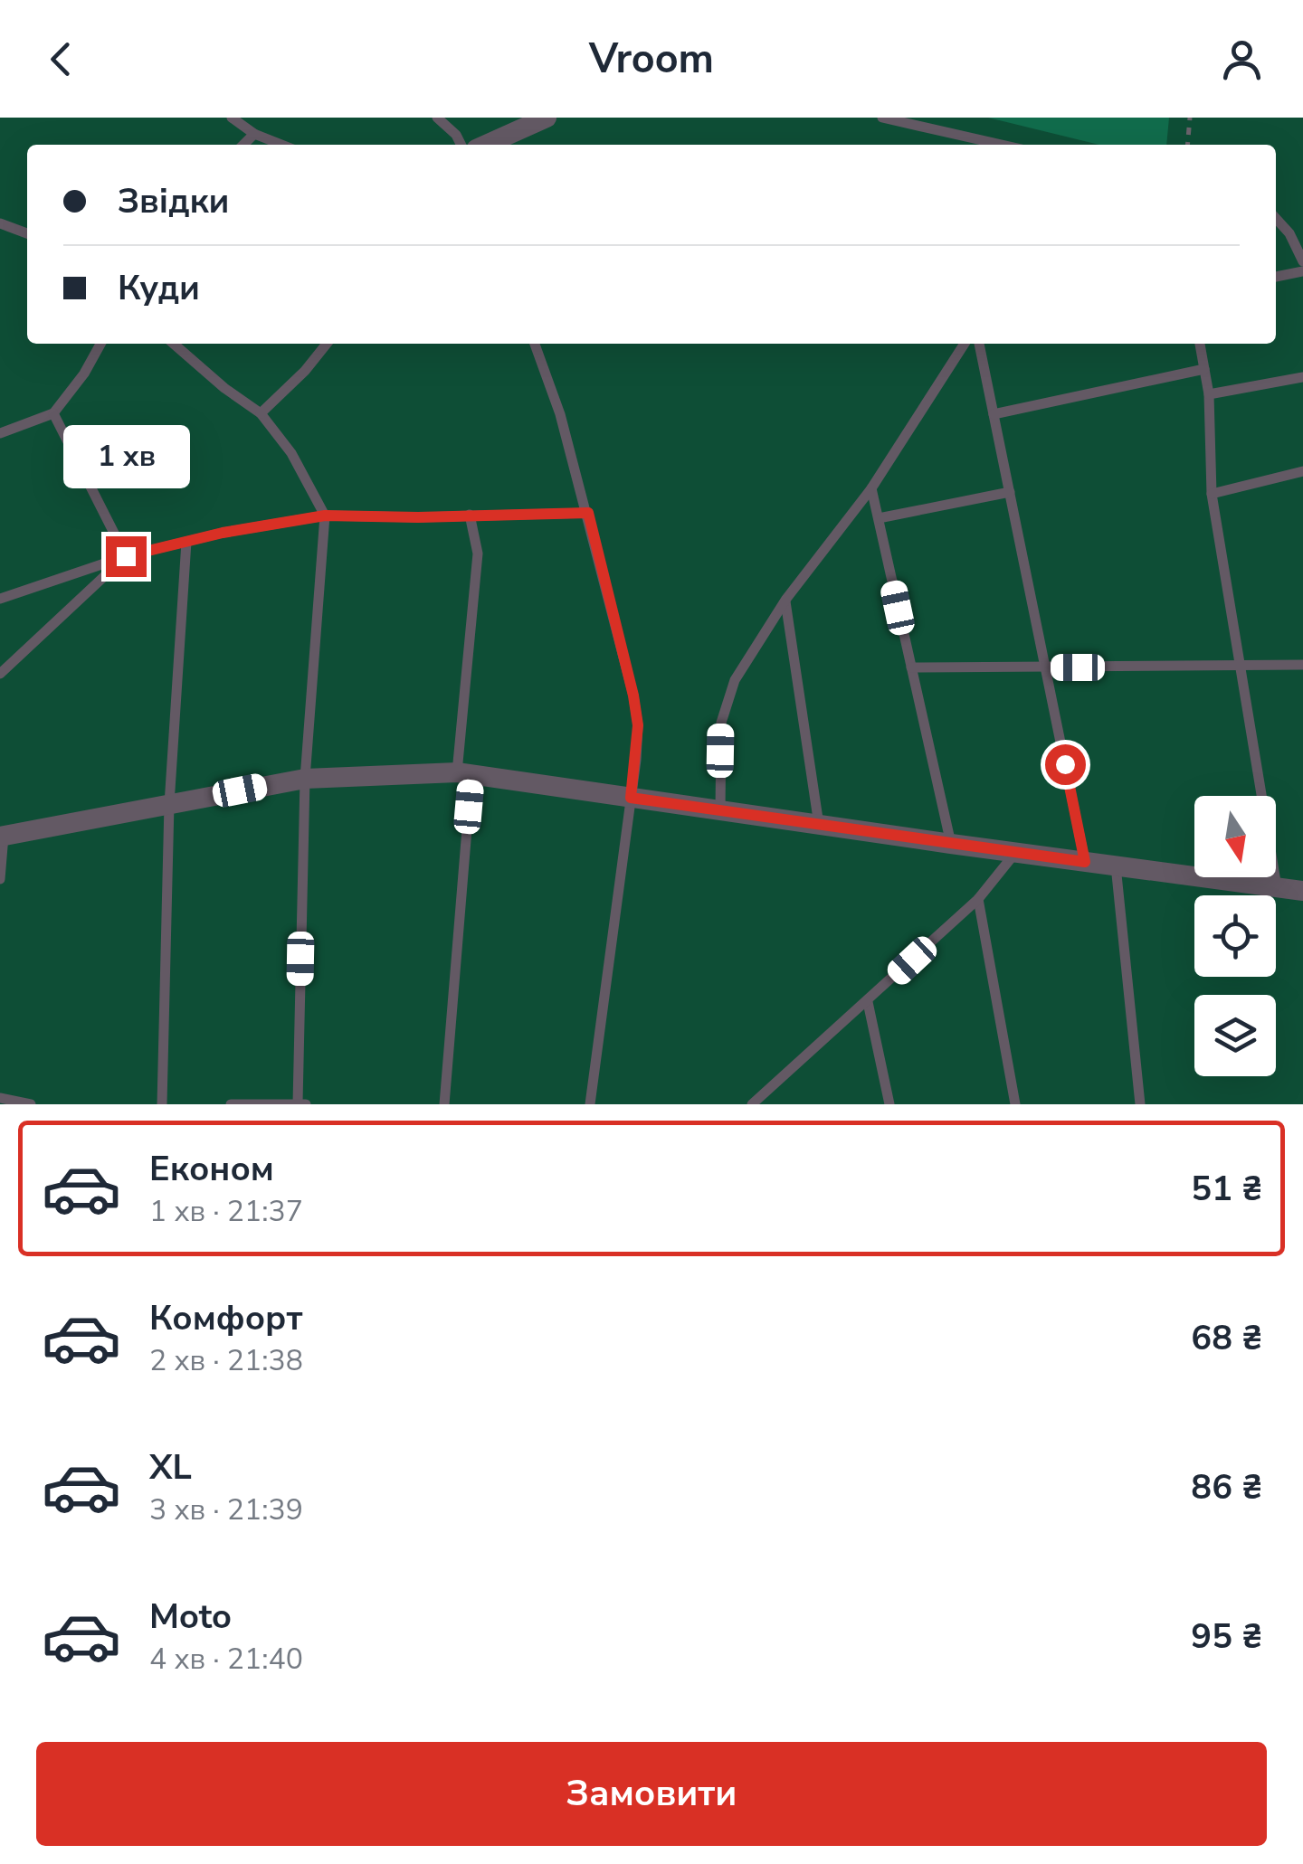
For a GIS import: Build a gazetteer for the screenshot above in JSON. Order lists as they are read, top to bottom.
{
  "north": "bottom",
  "page": {
    "header": "Vroom",
    "banner": ["Звідки", "Куди"],
    "bubble": "1 хв",
    "list": [
      {
        "name": "Економ",
        "note": "1 хв · 21:37",
        "value": "51 ₴"
      },
      {
        "name": "Комфорт",
        "note": "2 хв · 21:38",
        "value": "68 ₴"
      },
      {
        "name": "XL",
        "note": "3 хв · 21:39",
        "value": "86 ₴"
      },
      {
        "name": "Moto",
        "note": "4 хв · 21:40",
        "value": "95 ₴"
      }
    ],
    "buttons": "Замовити"
  }
}
